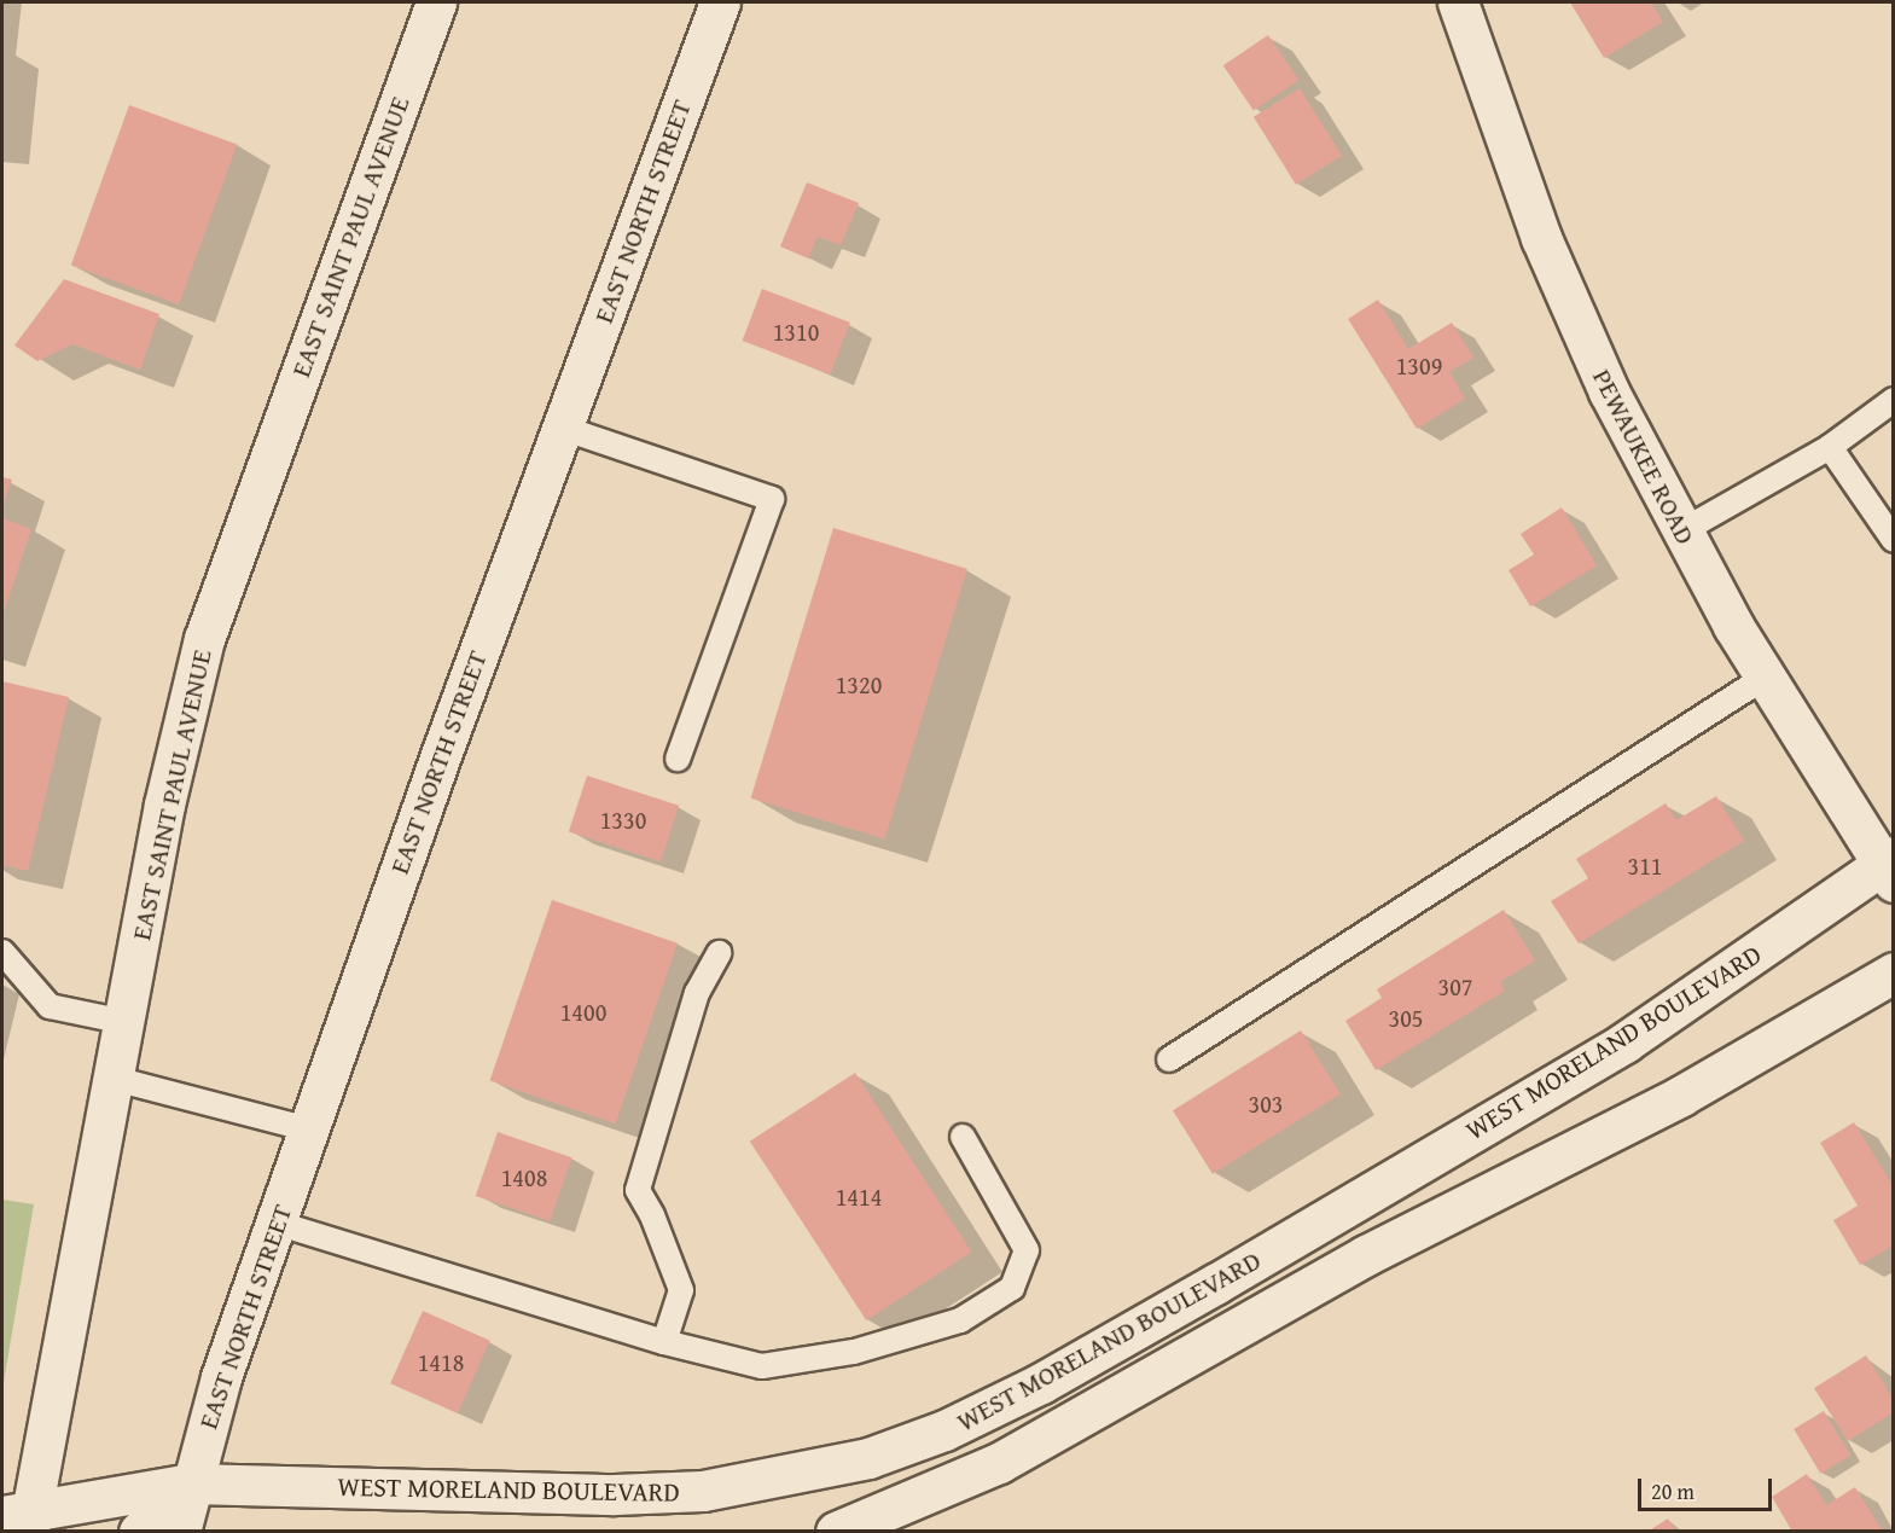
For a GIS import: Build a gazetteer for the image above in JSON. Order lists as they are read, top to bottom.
{
  "streets": {
    "main road": [
      "EAST NORTH STREET",
      "EAST SAINT PAUL AVENUE",
      "PEWAUKEE ROAD",
      "WEST MORELAND BOULEVARD"
    ]
  },
  "crossings": [
    ["EAST NORTH STREET", "WEST MORELAND BOULEVARD"],
    ["EAST SAINT PAUL AVENUE", "WEST MORELAND BOULEVARD"],
    ["PEWAUKEE ROAD", "WEST MORELAND BOULEVARD"]
  ],
  "house_numbers": [
    "1310",
    "1309",
    "1320",
    "1330",
    "311",
    "307",
    "1400",
    "305",
    "303",
    "1408",
    "1414",
    "1418"
  ],
  "scale_bar": "20 m"
}
